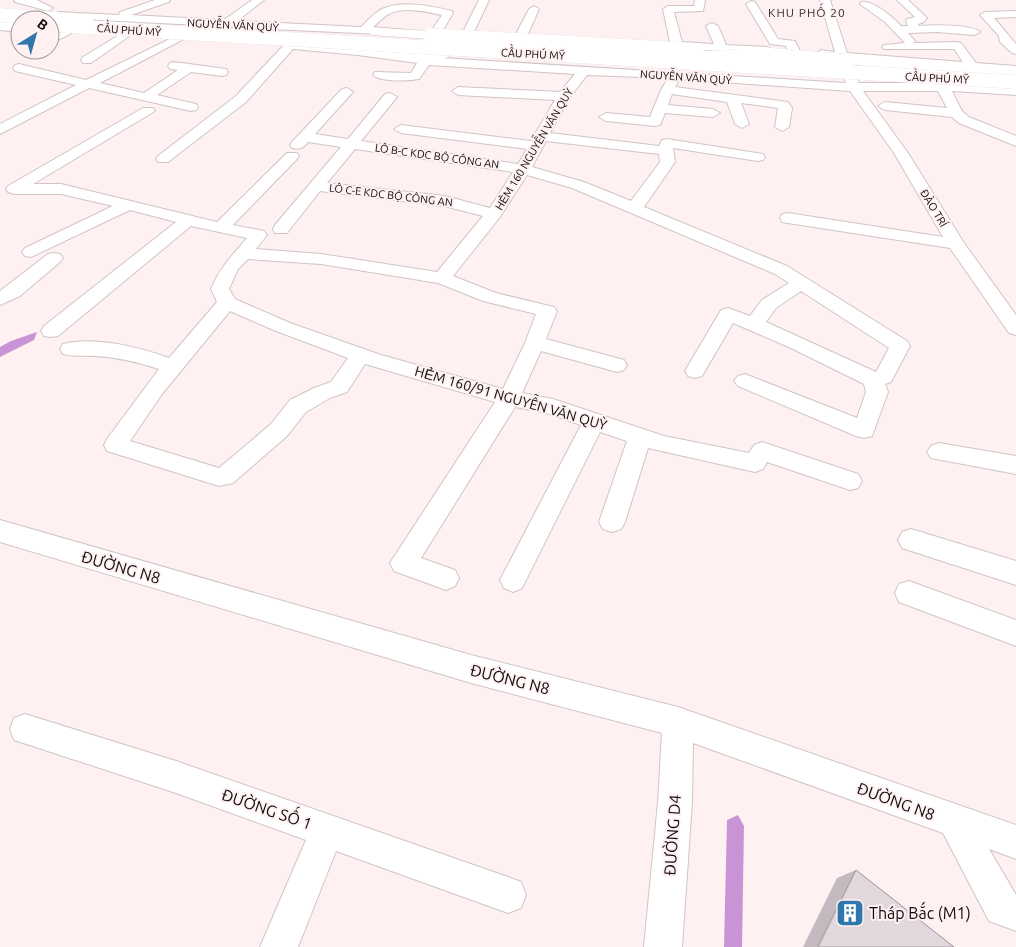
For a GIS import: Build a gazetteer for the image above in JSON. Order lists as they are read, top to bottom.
{
  "streets": {
    "main road": ["NGUYỄN VĂN QUỲ", "CẦU PHÚ MỸ"],
    "street": [
      "HẺM 160 NGUYỄN VĂN QUỲ",
      "LÔ B-C KDC BỘ CÔNG AN",
      "LÔ C-E KDC BỘ CÔNG AN",
      "ĐÀO TRÍ",
      "HẺM 160/91 NGUYỄN VĂN QUỲ",
      "ĐƯỜNG N8",
      "ĐƯỜNG SỐ 1",
      "ĐƯỜNG D4"
    ]
  },
  "crossings": [
    ["NGUYỄN VĂN QUỲ", "CẦU PHÚ MỸ"],
    ["NGUYỄN VĂN QUỲ", "HẺM 160 NGUYỄN VĂN QUỲ"],
    ["NGUYỄN VĂN QUỲ", "ĐÀO TRÍ"],
    ["CẦU PHÚ MỸ", "ĐÀO TRÍ"],
    ["HẺM 160 NGUYỄN VĂN QUỲ", "LÔ B-C KDC BỘ CÔNG AN"],
    ["HẺM 160 NGUYỄN VĂN QUỲ", "LÔ C-E KDC BỘ CÔNG AN"],
    ["ĐƯỜNG N8", "ĐƯỜNG D4"]
  ],
  "districts": ["KHU PHỐ 20"],
  "places": {
    "building": ["Tháp Bắc (M1)"]
  },
  "north": "top right"
}
